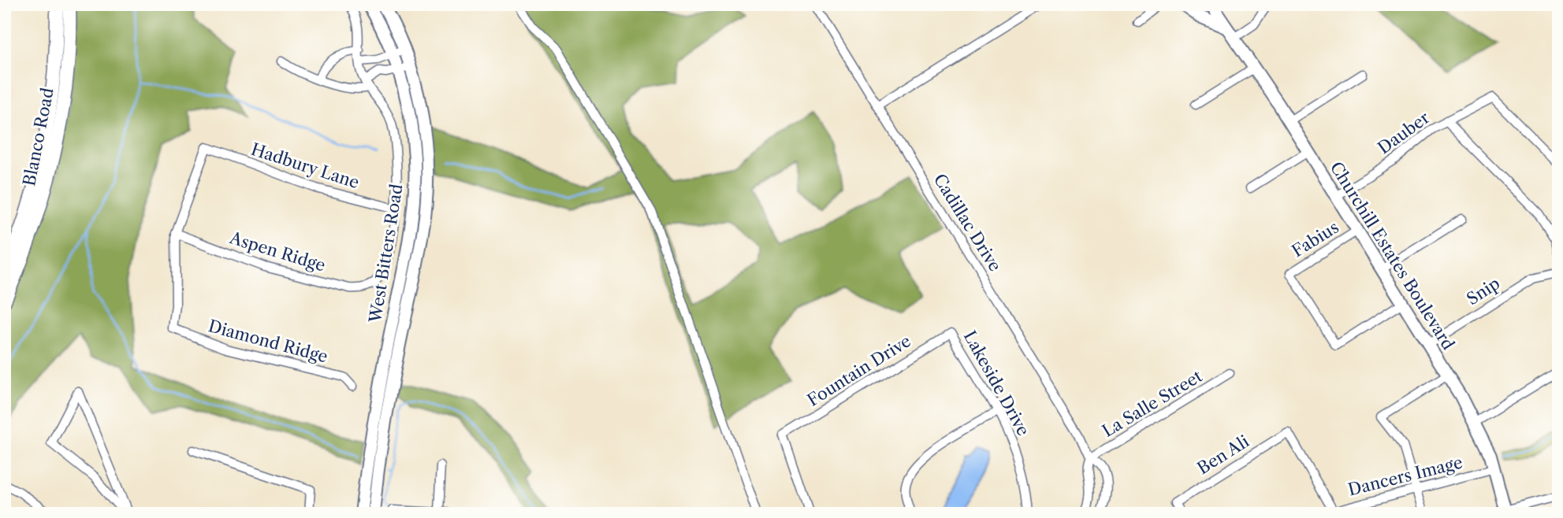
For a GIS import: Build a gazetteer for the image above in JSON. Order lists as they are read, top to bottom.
{
  "streets": {
    "main road": ["Blanco Road", "West Bitters Road", "Churchill Estates Boulevard"],
    "street": [
      "Dauber",
      "Hadbury Lane",
      "Cadillac Drive",
      "Fabius",
      "Aspen Ridge",
      "Snip",
      "Diamond Ridge",
      "Fountain Drive",
      "Lakeside Drive",
      "La Salle Street",
      "Ben Ali",
      "Dancers Image"
    ]
  },
  "crossings": [
    ["Dauber", "Churchill Estates Boulevard"],
    ["Hadbury Lane", "Aspen Ridge"],
    ["Hadbury Lane", "Diamond Ridge"],
    ["Cadillac Drive", "La Salle Street"],
    ["Fabius", "Churchill Estates Boulevard"],
    ["Aspen Ridge", "Diamond Ridge"],
    ["Churchill Estates Boulevard", "Snip"],
    ["Churchill Estates Boulevard", "Dancers Image"],
    ["Fountain Drive", "Lakeside Drive"],
    ["Ben Ali", "Dancers Image"]
  ]
}
